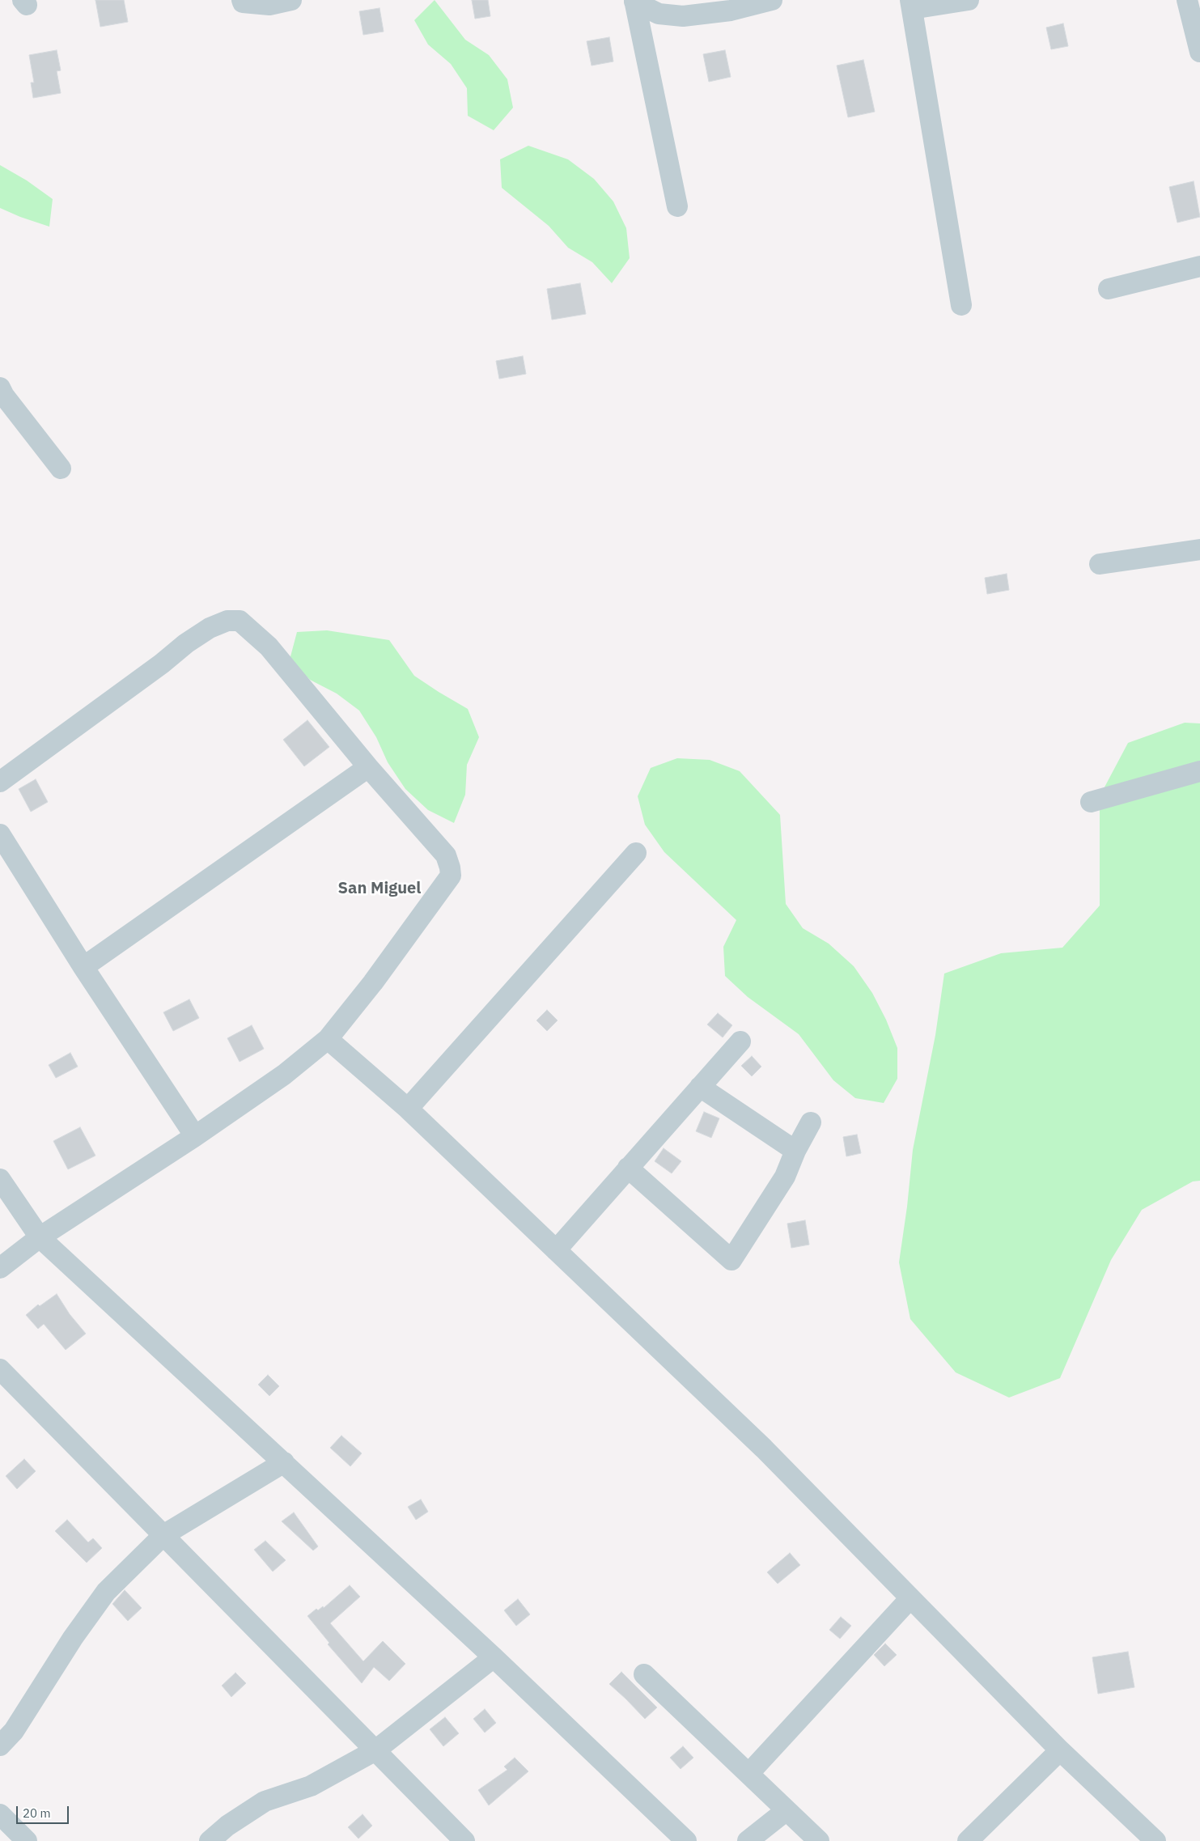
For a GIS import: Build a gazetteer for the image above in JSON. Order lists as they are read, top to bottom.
{
  "districts": ["San Miguel"],
  "scale_bar": "20 m"
}
